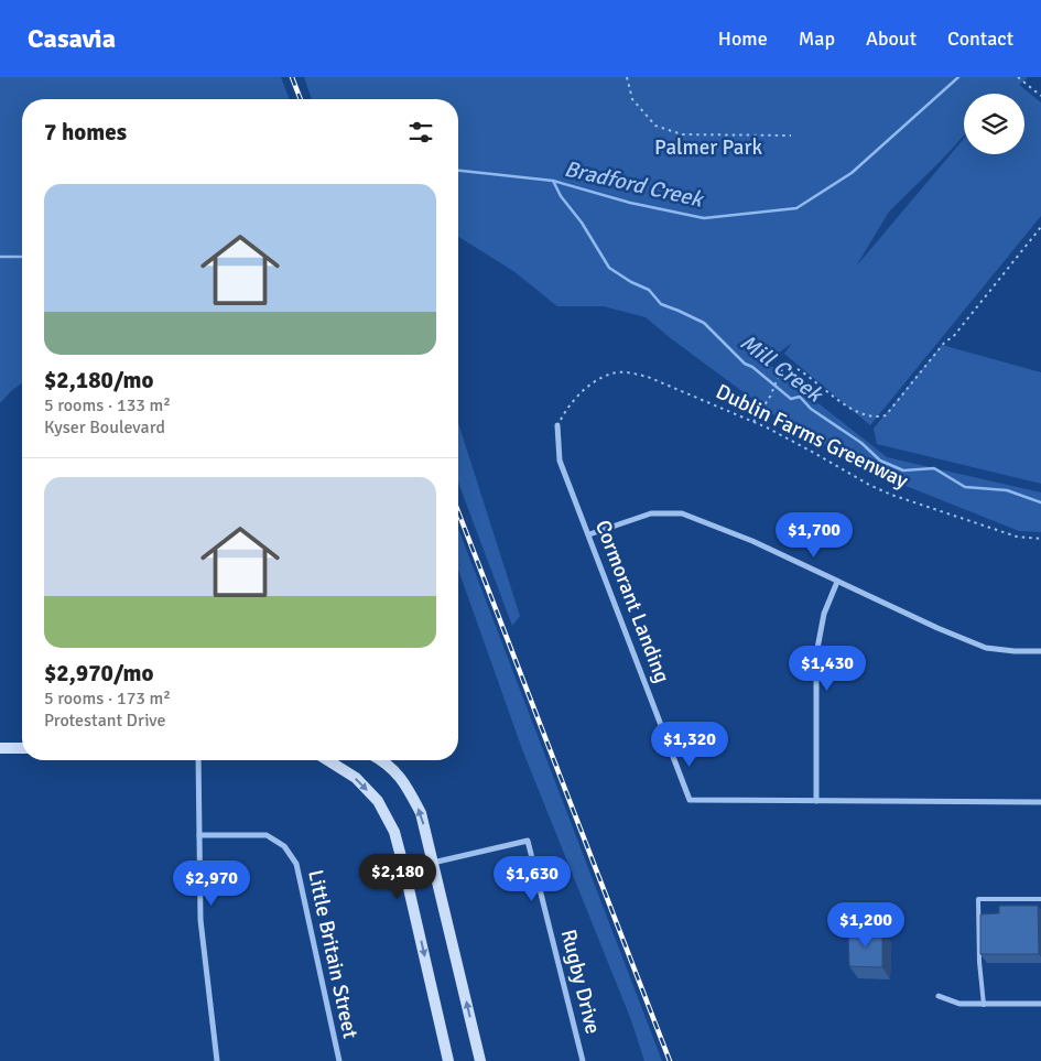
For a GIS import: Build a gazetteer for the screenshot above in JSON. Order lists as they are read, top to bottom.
{
  "streets": {
    "street": ["Cormorant Landing", "Little Britain Street", "Rugby Drive"],
    "path": ["Dublin Farms Greenway"]
  },
  "crossings": [
    ["Dublin Farms Greenway", "Cormorant Landing"]
  ],
  "water": ["Bradford Creek", "Mill Creek"],
  "parks": ["Palmer Park"],
  "page": {
    "header": "Casavia",
    "nav": [
      "Home",
      "Map",
      "About",
      "Contact"
    ],
    "heading": "7 homes",
    "list": [
      {
        "name": "$2,180/mo",
        "note": "5 rooms · 133 m² · Kyser Boulevard"
      },
      {
        "name": "$2,970/mo",
        "note": "5 rooms · 173 m² · Protestant Drive"
      }
    ],
    "price": [
      "$1,700",
      "$1,430",
      "$1,320",
      "$2,180",
      "$1,630",
      "$2,970",
      "$1,200"
    ]
  }
}
